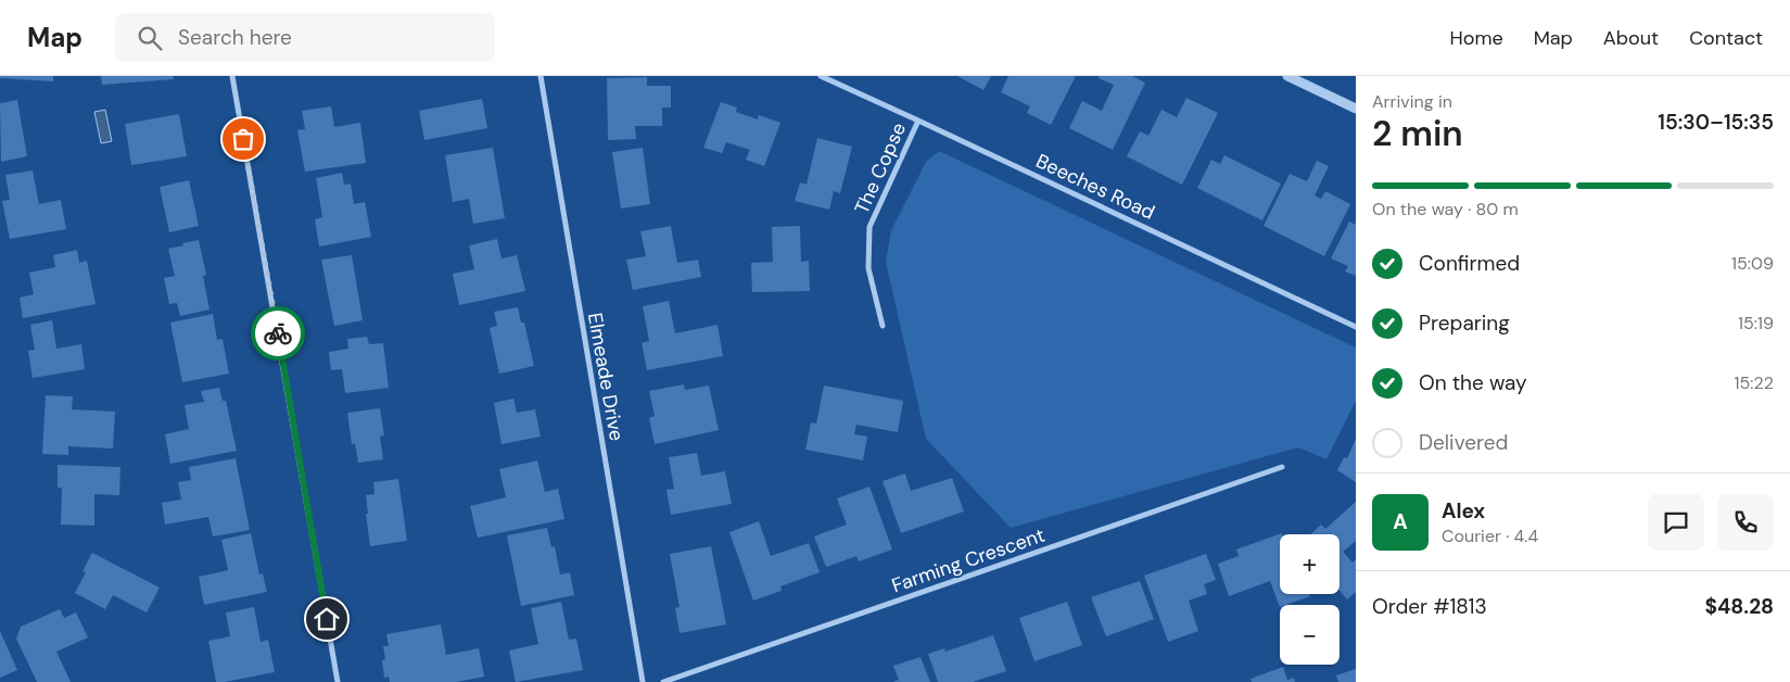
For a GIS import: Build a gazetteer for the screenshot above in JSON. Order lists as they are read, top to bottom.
{
  "streets": {
    "street": [
      "The Copse",
      "Beeches Road",
      "Elmeade Drive",
      "Farming Crescent"
    ]
  },
  "crossings": [
    ["The Copse", "Beeches Road"]
  ],
  "page": {
    "header": "Map",
    "search": "Search here",
    "nav": [
      "Home",
      "Map",
      "About",
      "Contact"
    ],
    "heading": ["2 min", "Arriving in", "15:30–15:35"],
    "panel": [
      "Alex",
      "Courier · 4.4",
      "Order #1813",
      "$48.28"
    ],
    "bar": "On the way · 80 m",
    "list": [
      ["Confirmed", "15:09"],
      ["Preparing", "15:19"],
      ["On the way", "15:22"],
      "Delivered"
    ],
    "round": "A",
    "map_buttons": ["+", "−"]
  }
}
